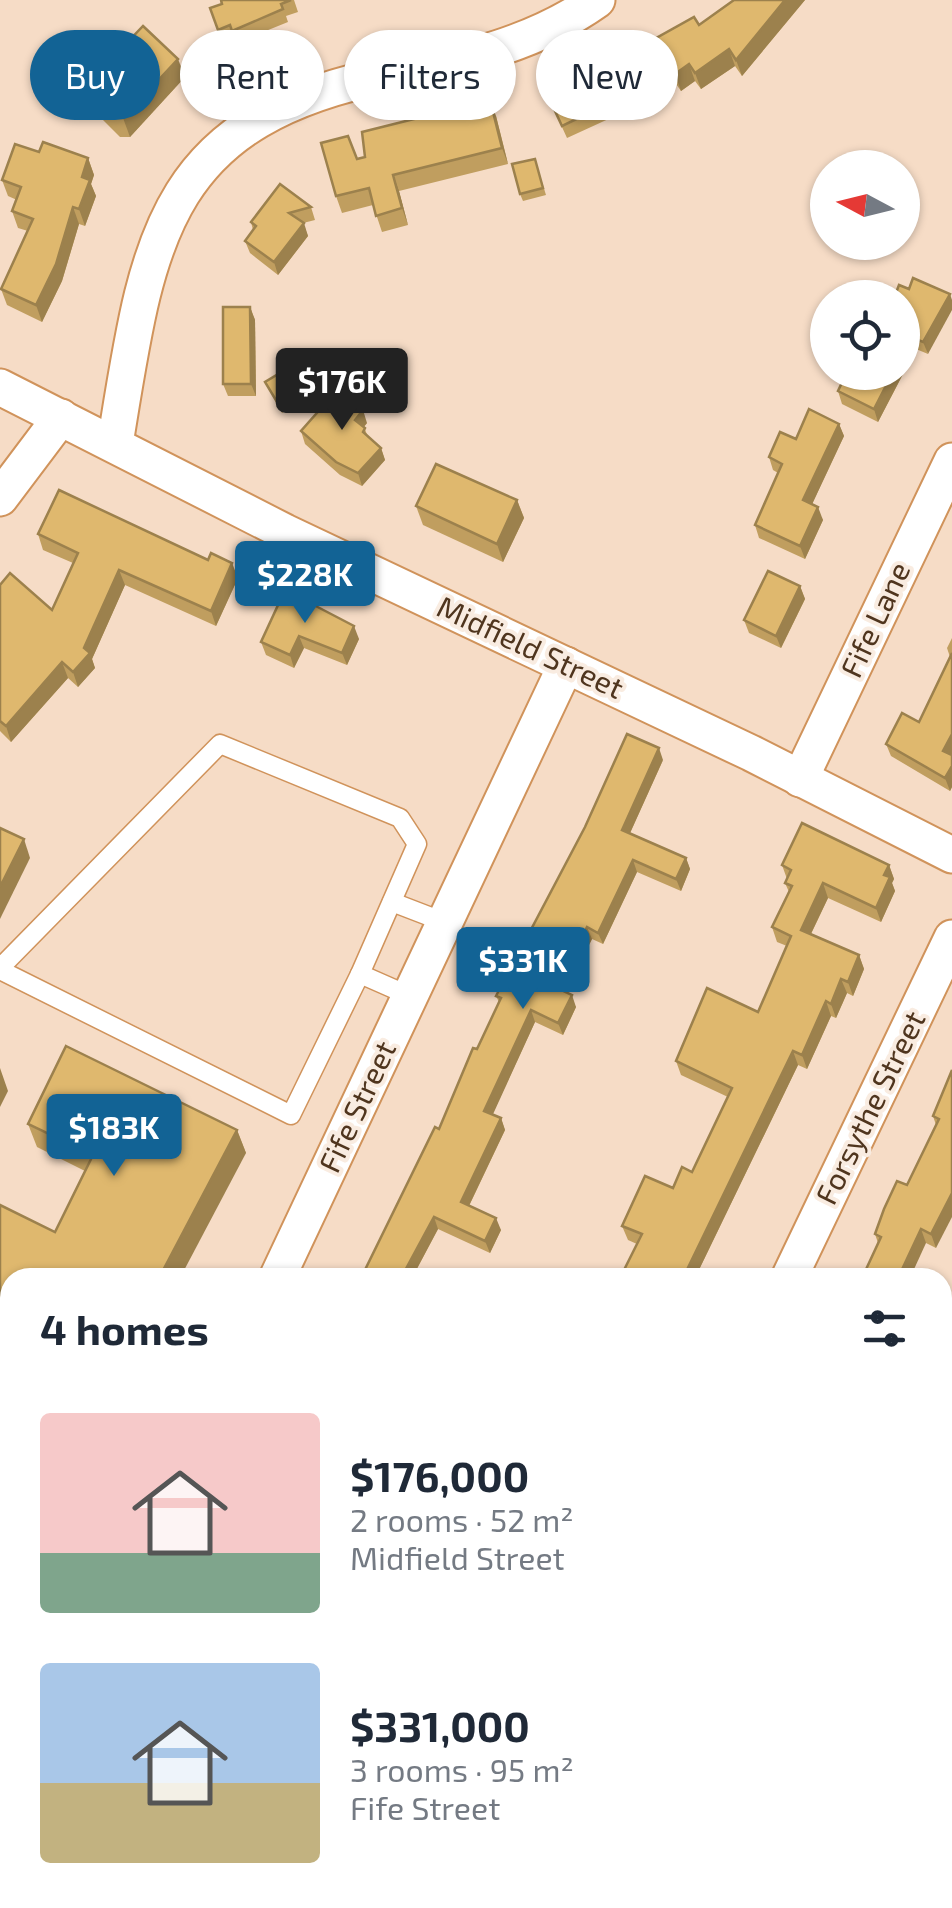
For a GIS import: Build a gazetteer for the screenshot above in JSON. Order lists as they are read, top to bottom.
{
  "streets": {
    "street": [
      "Fife Lane",
      "Midfield Street",
      "Fife Street",
      "Forsythe Street"
    ]
  },
  "crossings": [
    ["Fife Lane", "Midfield Street"],
    ["Midfield Street", "Fife Street"]
  ],
  "north": "left",
  "page": {
    "chip": [
      "Buy",
      "Rent",
      "Filters",
      "New"
    ],
    "price": [
      "$176K",
      "$228K",
      "$331K",
      "$183K"
    ],
    "heading": "4 homes",
    "list": [
      {
        "name": "$176,000",
        "note": "2 rooms · 52 m² · Midfield Street"
      },
      {
        "name": "$331,000",
        "note": "3 rooms · 95 m² · Fife Street"
      }
    ]
  }
}
